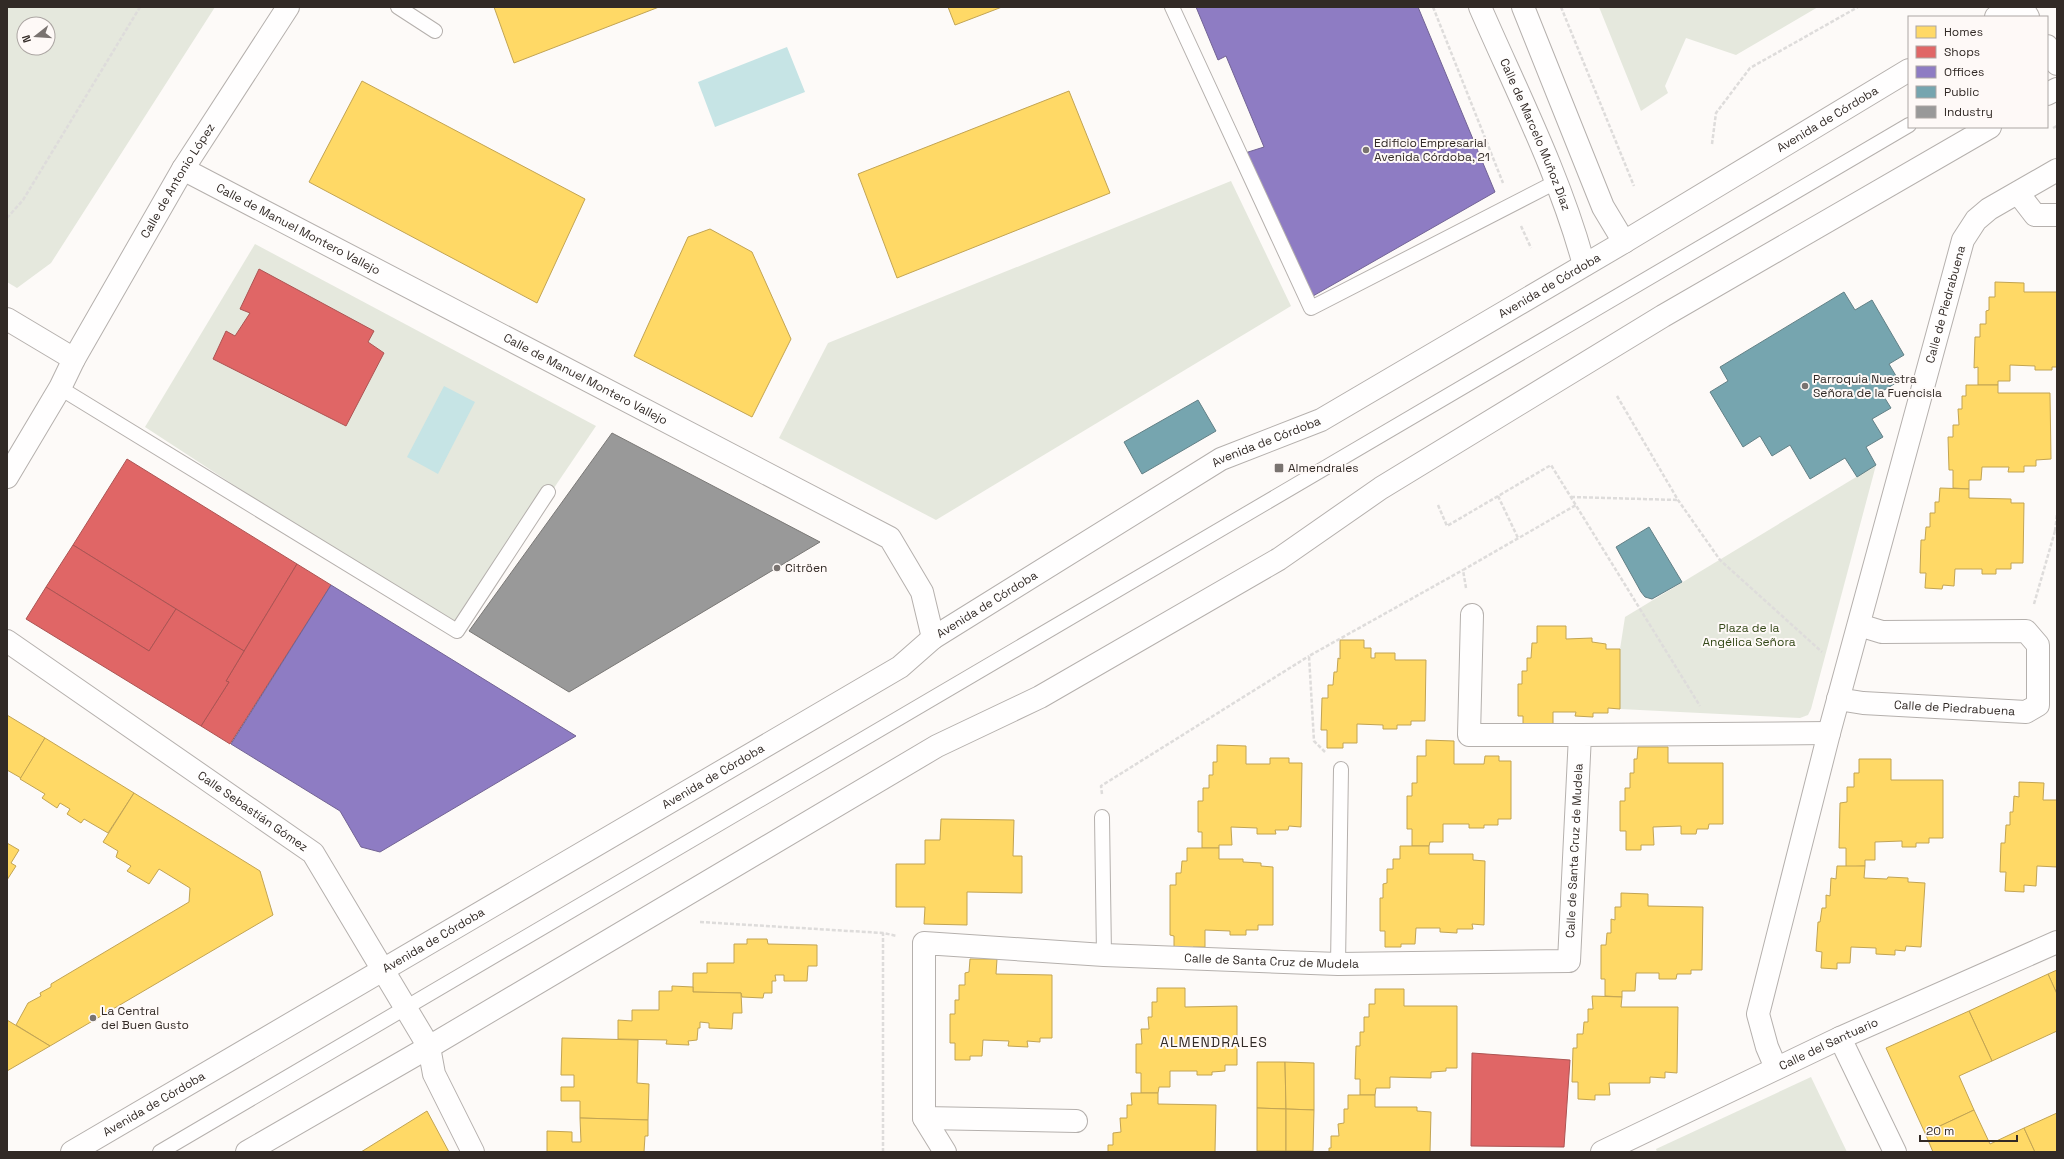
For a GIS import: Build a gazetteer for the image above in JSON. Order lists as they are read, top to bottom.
{
  "streets": {
    "street": [
      "Avenida de Córdoba",
      "Calle de Marcelo Muñoz Díaz",
      "Calle de Antonio López",
      "Calle de Manuel Montero Vallejo",
      "Calle de Piedrabuena",
      "Calle Sebastián Gómez",
      "Calle de Santa Cruz de Mudela",
      "Calle del Santuario"
    ]
  },
  "crossings": [
    ["Avenida de Córdoba", "Calle de Marcelo Muñoz Díaz"],
    ["Avenida de Córdoba", "Calle de Manuel Montero Vallejo"],
    ["Avenida de Córdoba", "Calle Sebastián Gómez"],
    ["Calle de Antonio López", "Calle de Manuel Montero Vallejo"],
    ["Calle de Piedrabuena", "Calle del Santuario"]
  ],
  "districts": ["ALMENDRALES"],
  "parks": ["Plaza de la Angélica Señora"],
  "places": {
    "other": [
      "Edificio Empresarial Avenida Córdoba, 21",
      "Parroquia Nuestra Señora de la Fuencisla",
      "Citröen",
      "La Central del Buen Gusto"
    ],
    "transit": ["Almendrales"]
  },
  "legend": [
    "Homes",
    "Shops",
    "Offices",
    "Public",
    "Industry"
  ],
  "scale_bar": "20 m",
  "north": "left"
}
